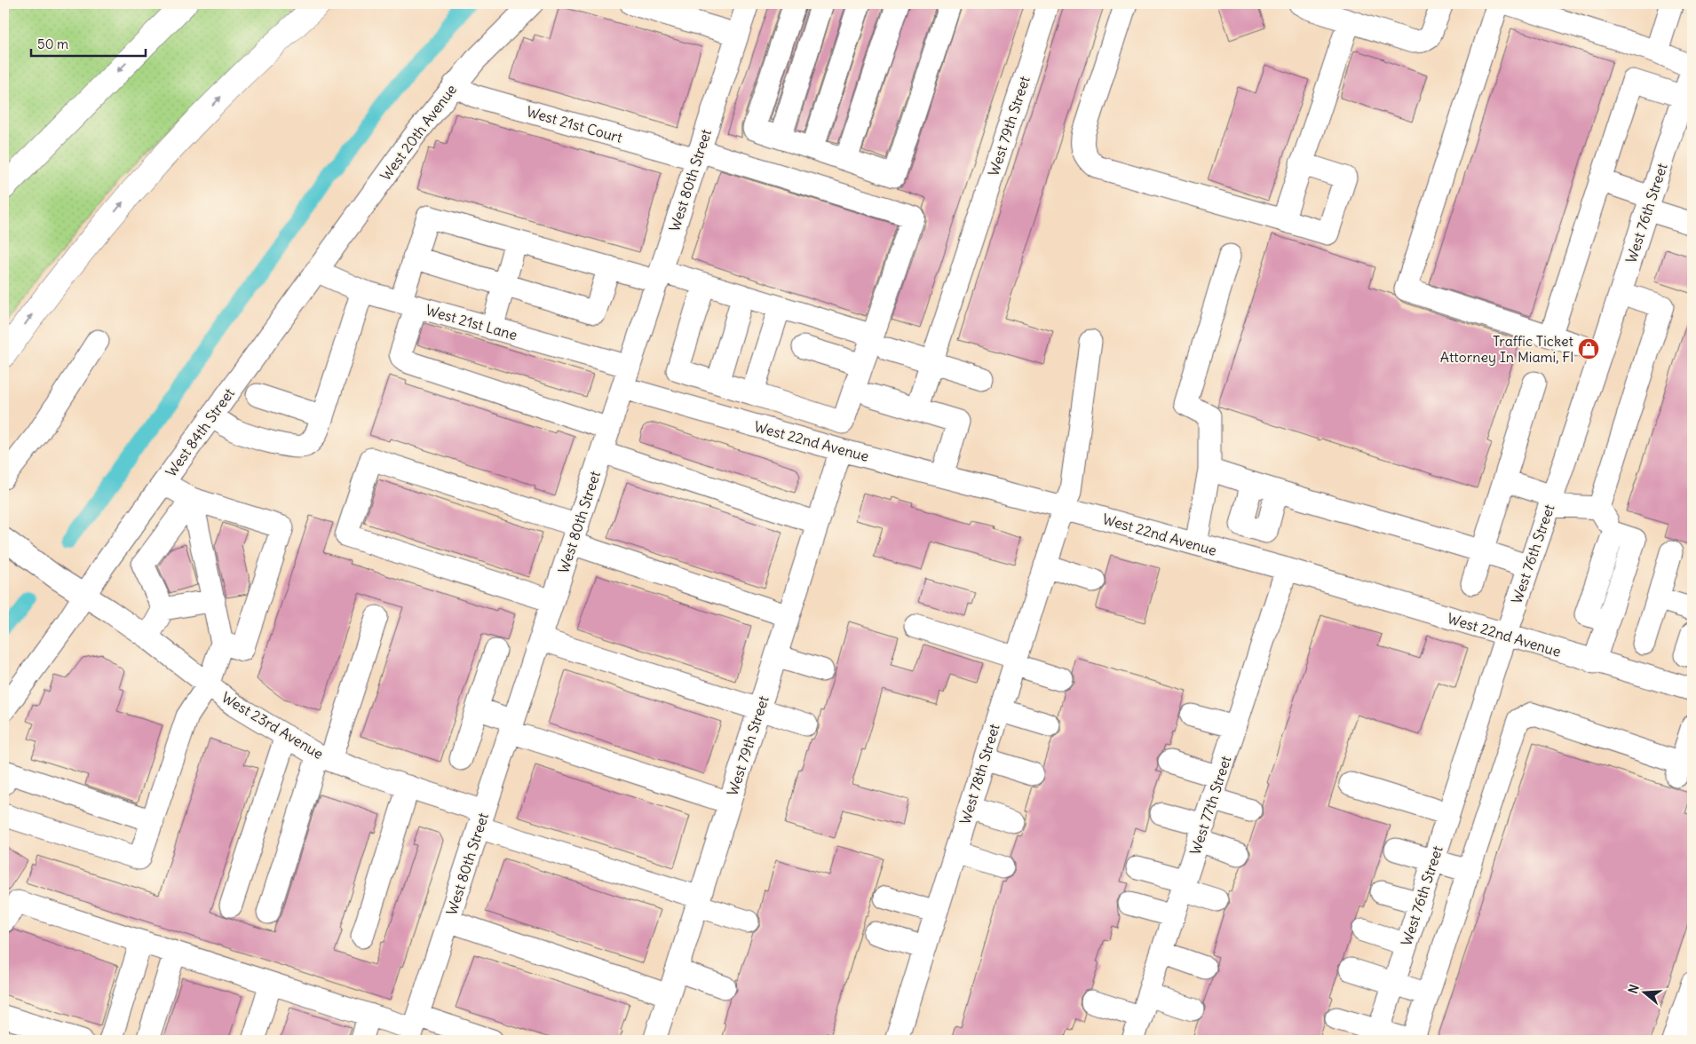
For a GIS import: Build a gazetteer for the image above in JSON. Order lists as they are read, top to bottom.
{
  "streets": {
    "street": [
      "West 21st Court",
      "West 79th Street",
      "West 20th Avenue",
      "West 80th Street",
      "West 76th Street",
      "West 21st Lane",
      "West 84th Street",
      "West 22nd Avenue",
      "West 23rd Avenue",
      "West 78th Street",
      "West 77th Street"
    ]
  },
  "crossings": [
    ["West 21st Court", "West 20th Avenue"],
    ["West 21st Court", "West 80th Street"],
    ["West 79th Street", "West 22nd Avenue"],
    ["West 79th Street", "West 23rd Avenue"],
    ["West 20th Avenue", "West 21st Lane"],
    ["West 20th Avenue", "West 84th Street"],
    ["West 80th Street", "West 21st Lane"],
    ["West 80th Street", "West 22nd Avenue"],
    ["West 80th Street", "West 23rd Avenue"],
    ["West 76th Street", "West 22nd Avenue"],
    ["West 21st Lane", "West 84th Street"],
    ["West 84th Street", "West 23rd Avenue"],
    ["West 22nd Avenue", "West 78th Street"],
    ["West 22nd Avenue", "West 77th Street"]
  ],
  "places": {
    "shop": ["Traffic Ticket Attorney In Miami, Fl"]
  },
  "scale_bar": "50 m",
  "north": "left"
}
